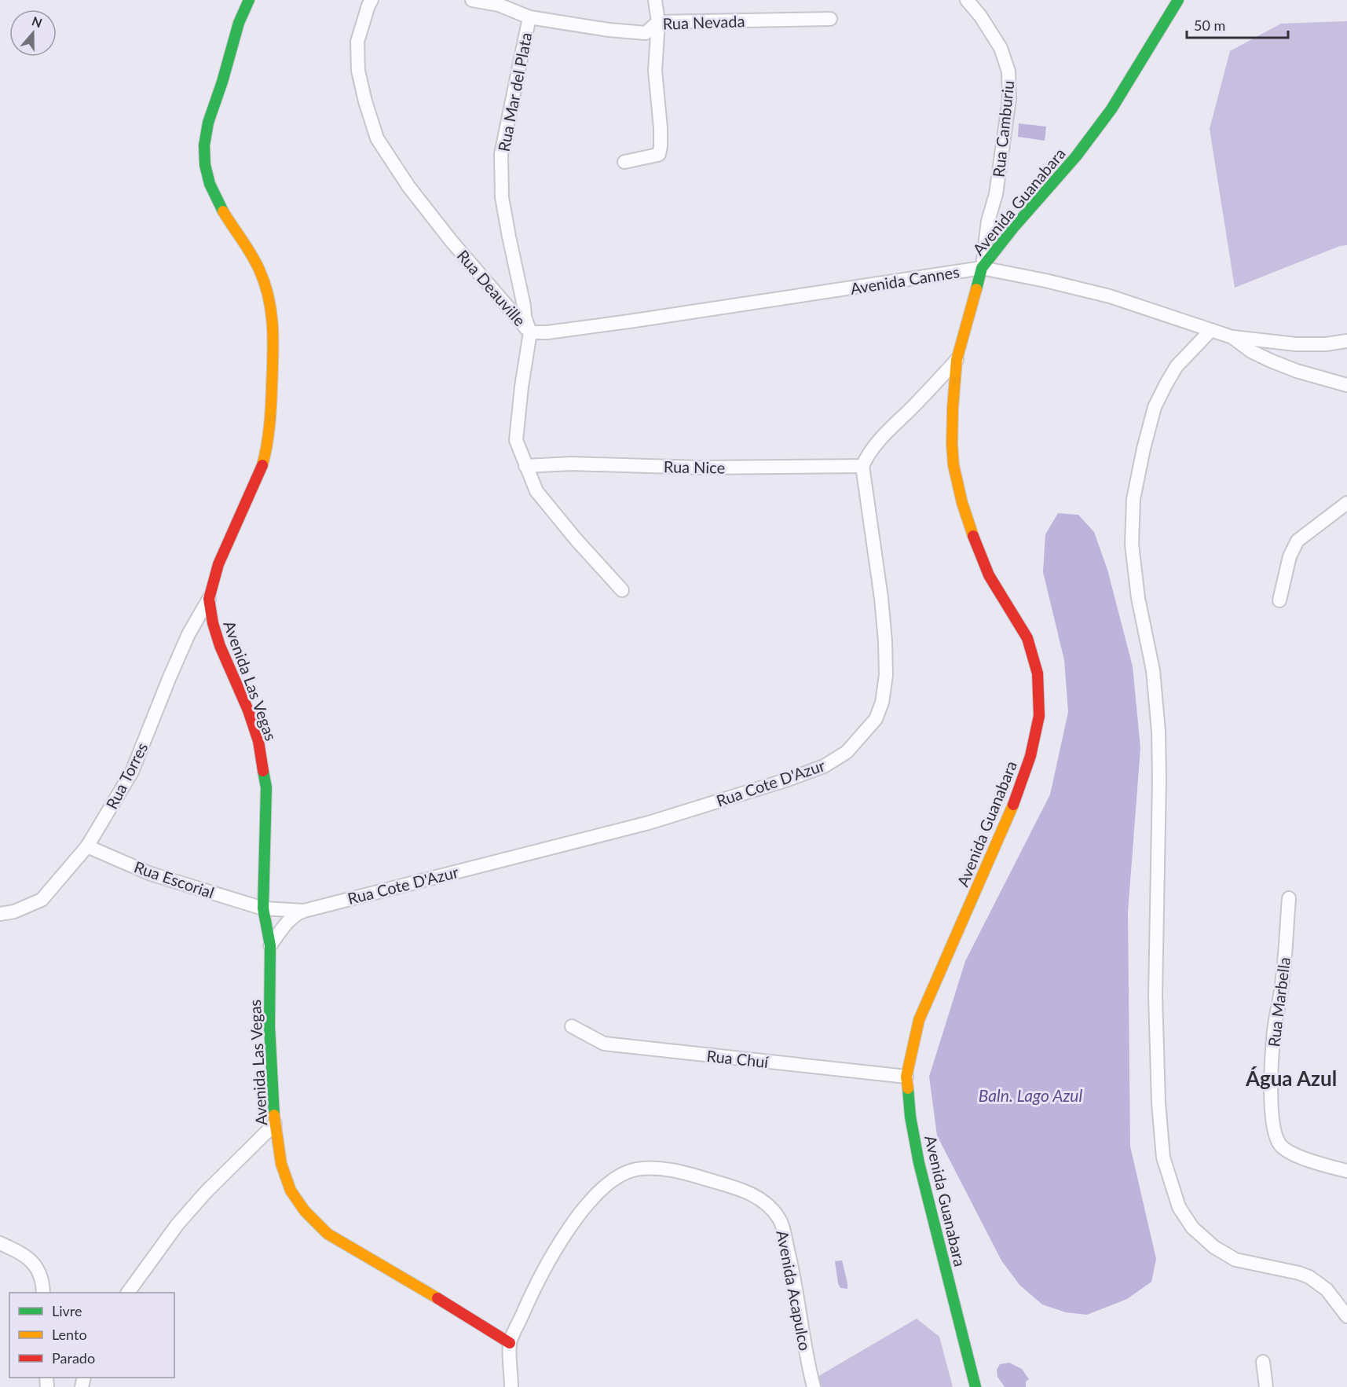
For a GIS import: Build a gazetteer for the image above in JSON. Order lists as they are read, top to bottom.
{
  "streets": {
    "street": [
      "Rua Nevada",
      "Rua Mar del Plata",
      "Rua Camburiu",
      "Avenida Guanabara",
      "Avenida Cannes",
      "Rua Deauville",
      "Rua Nice",
      "Avenida Las Vegas",
      "Rua Torres",
      "Rua Cote D'Azur",
      "Rua Escorial",
      "Rua Marbella",
      "Rua Chuí",
      "Avenida Acapulco"
    ]
  },
  "crossings": [
    ["Rua Nevada", "Rua Mar del Plata"],
    ["Rua Mar del Plata", "Avenida Cannes"],
    ["Rua Mar del Plata", "Rua Deauville"],
    ["Rua Camburiu", "Avenida Guanabara"],
    ["Rua Camburiu", "Avenida Cannes"],
    ["Avenida Guanabara", "Avenida Cannes"],
    ["Avenida Guanabara", "Rua Chuí"],
    ["Avenida Cannes", "Rua Deauville"],
    ["Rua Deauville", "Rua Nice"],
    ["Rua Nice", "Rua Cote D'Azur"],
    ["Avenida Las Vegas", "Rua Torres"],
    ["Avenida Las Vegas", "Rua Cote D'Azur"],
    ["Avenida Las Vegas", "Rua Escorial"],
    ["Avenida Las Vegas", "Avenida Acapulco"],
    ["Rua Torres", "Rua Escorial"],
    ["Rua Cote D'Azur", "Rua Escorial"]
  ],
  "districts": ["Água Azul"],
  "water": ["Baln. Lago Azul"],
  "legend": ["Livre", "Lento", "Parado"],
  "scale_bar": "50 m",
  "north": "top"
}
